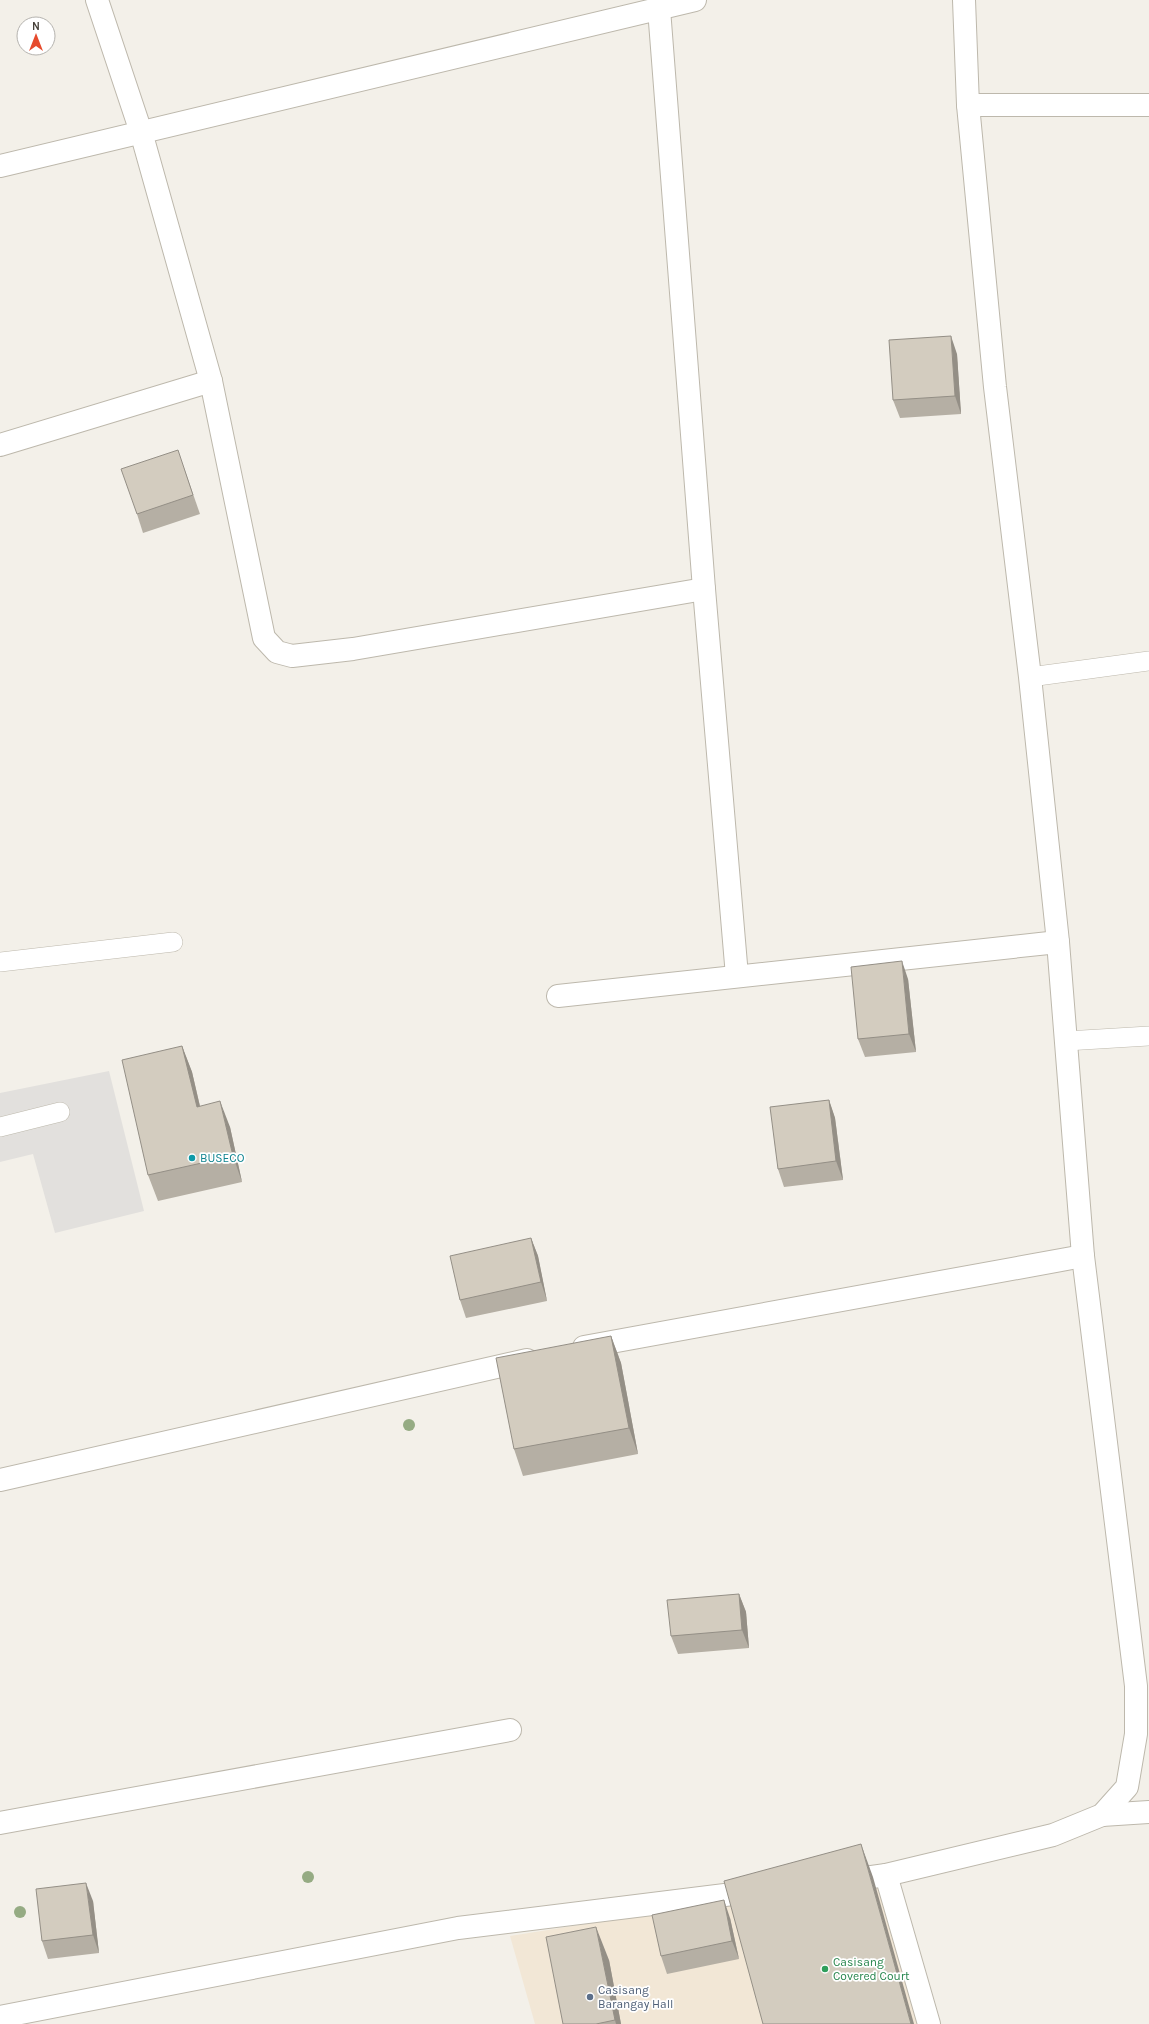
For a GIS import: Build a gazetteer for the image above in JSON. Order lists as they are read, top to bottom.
{
  "places": ["BUSECO", "Casisang Covered Court", "Casisang Barangay Hall"],
  "north": "top"
}
